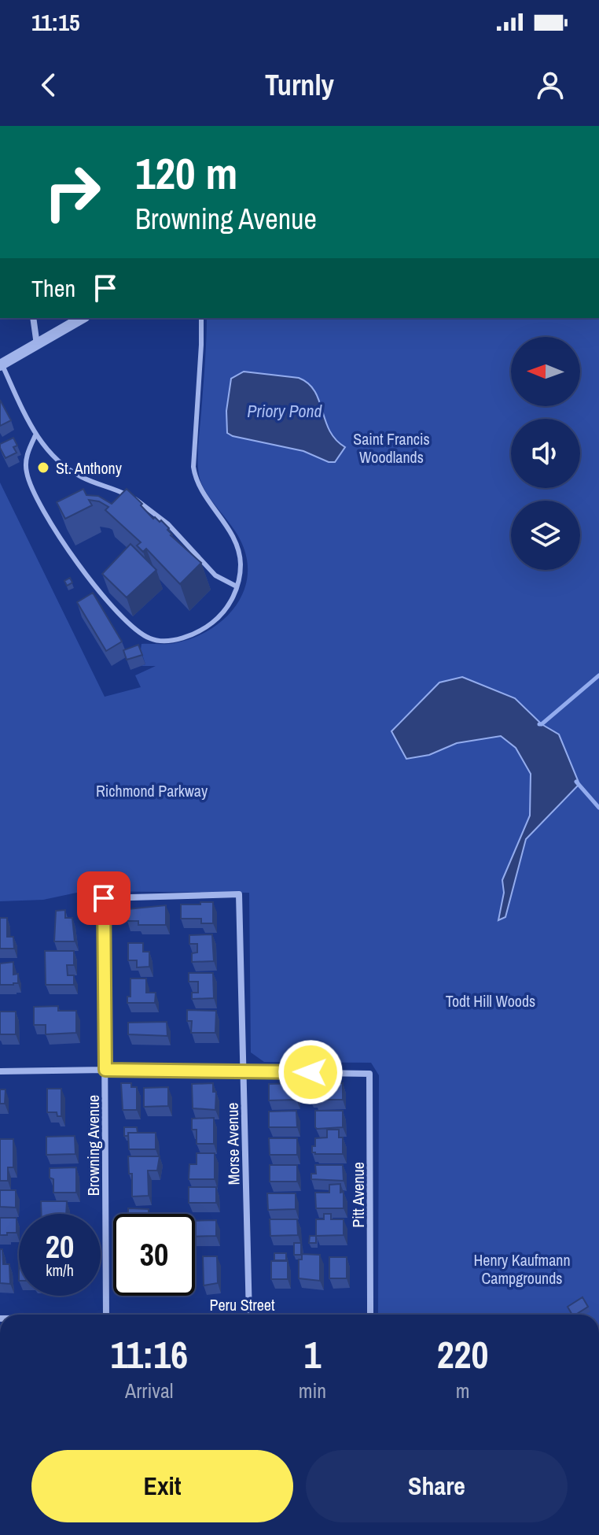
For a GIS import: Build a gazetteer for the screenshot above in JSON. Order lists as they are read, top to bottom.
{
  "streets": {
    "street": ["Morse Avenue", "Browning Avenue", "Pitt Avenue"]
  },
  "crossings": [
    ["Morse Avenue", "Browning Avenue"],
    ["Morse Avenue", "Pitt Avenue"]
  ],
  "water": ["Priory Pond"],
  "parks": [
    "Saint Francis Woodlands",
    "Richmond Parkway",
    "Todt Hill Woods",
    "Henry Kaufmann Campgrounds"
  ],
  "places": ["St. Anthony"],
  "north": "left",
  "page": {
    "status": "11:15",
    "header": "Turnly",
    "turn": ["120 m", "Browning Avenue"],
    "then": "Then",
    "speed": "20 km/h",
    "limit": "30",
    "eta": [
      "11:16",
      "Arrival",
      "1",
      "min",
      "220",
      "m"
    ],
    "buttons": ["Exit", "Share"]
  }
}
